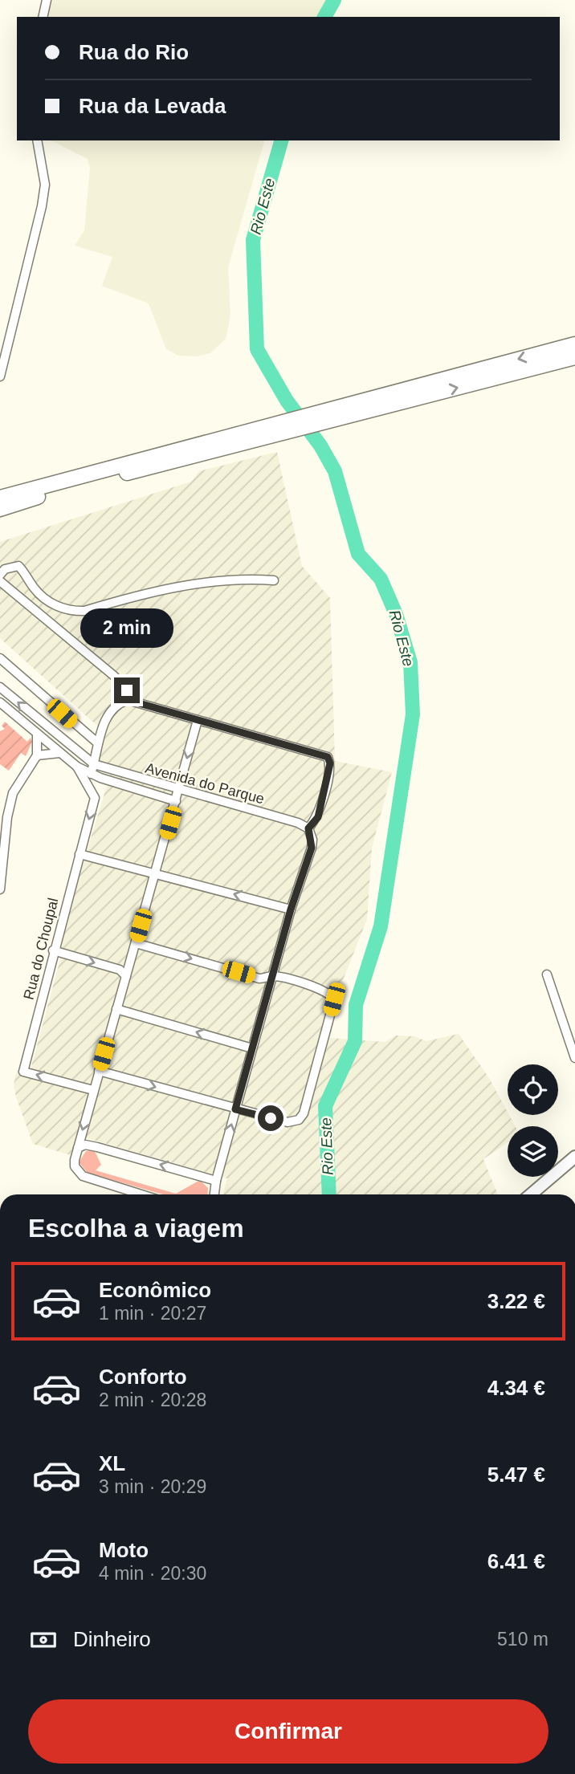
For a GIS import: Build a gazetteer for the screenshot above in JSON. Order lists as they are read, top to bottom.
{
  "streets": {
    "street": ["Avenida do Parque", "Rua do Choupal"]
  },
  "crossings": [
    ["Avenida do Parque", "Rua do Choupal"]
  ],
  "water": ["Rio Este"],
  "page": {
    "banner": ["Rua do Rio", "Rua da Levada"],
    "bubble": "2 min",
    "heading": "Escolha a viagem",
    "list": [
      {
        "name": "Econômico",
        "note": "1 min · 20:27",
        "value": "3.22 €"
      },
      {
        "name": "Conforto",
        "note": "2 min · 20:28",
        "value": "4.34 €"
      },
      {
        "name": "XL",
        "note": "3 min · 20:29",
        "value": "5.47 €"
      },
      {
        "name": "Moto",
        "note": "4 min · 20:30",
        "value": "6.41 €"
      }
    ],
    "pay": ["Dinheiro", "510 m"],
    "buttons": "Confirmar"
  }
}
